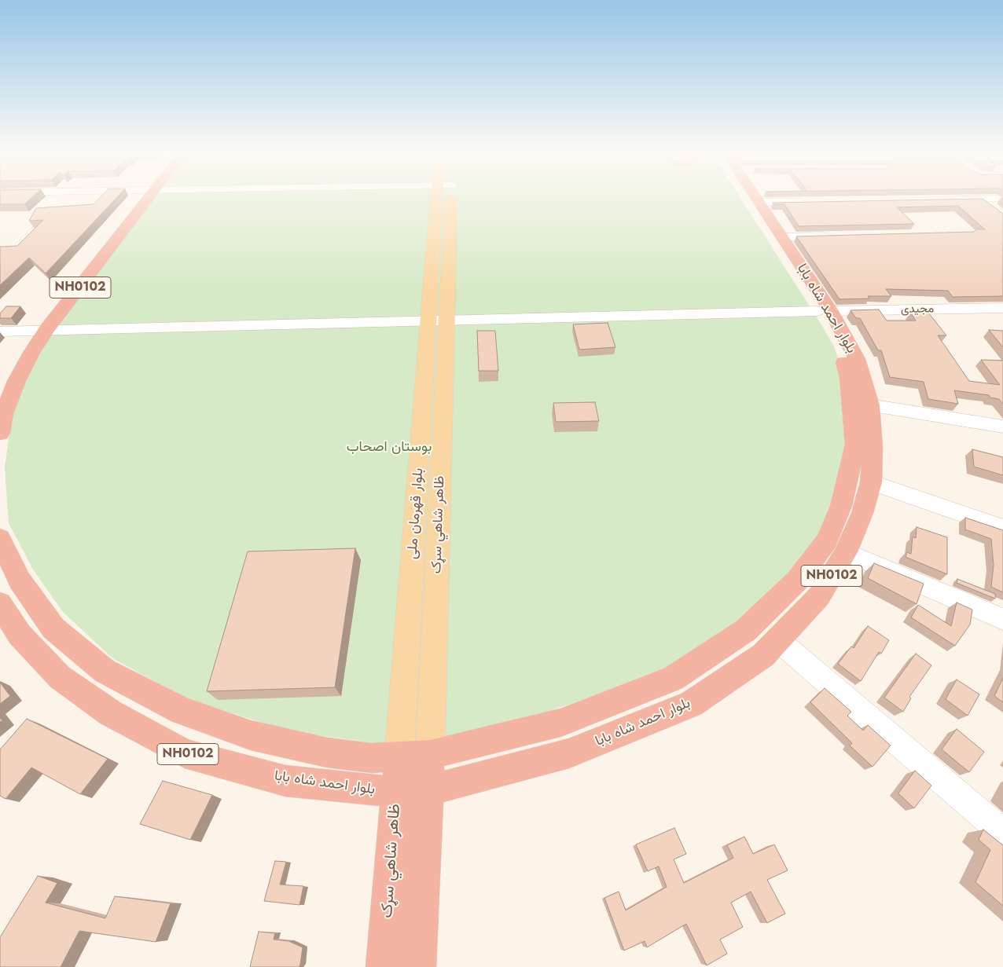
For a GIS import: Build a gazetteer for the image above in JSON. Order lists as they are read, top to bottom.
{
  "streets": {
    "highway": ["NH0102", "بلوار احمد شاه بابا", "ظاهر شاهي سړک"],
    "main road": ["بلوار قهرمان ملی"],
    "street": ["مجیدی"]
  },
  "crossings": [
    ["NH0102", "مجیدی"],
    ["بلوار احمد شاه بابا", "مجیدی"],
    ["بلوار احمد شاه بابا", "بلوار قهرمان ملی"],
    ["بلوار احمد شاه بابا", "ظاهر شاهي سړک"],
    ["مجیدی", "بلوار قهرمان ملی"],
    ["مجیدی", "ظاهر شاهي سړک"],
    ["بلوار قهرمان ملی", "ظاهر شاهي سړک"]
  ],
  "parks": ["بوستان اصحاب"]
}
